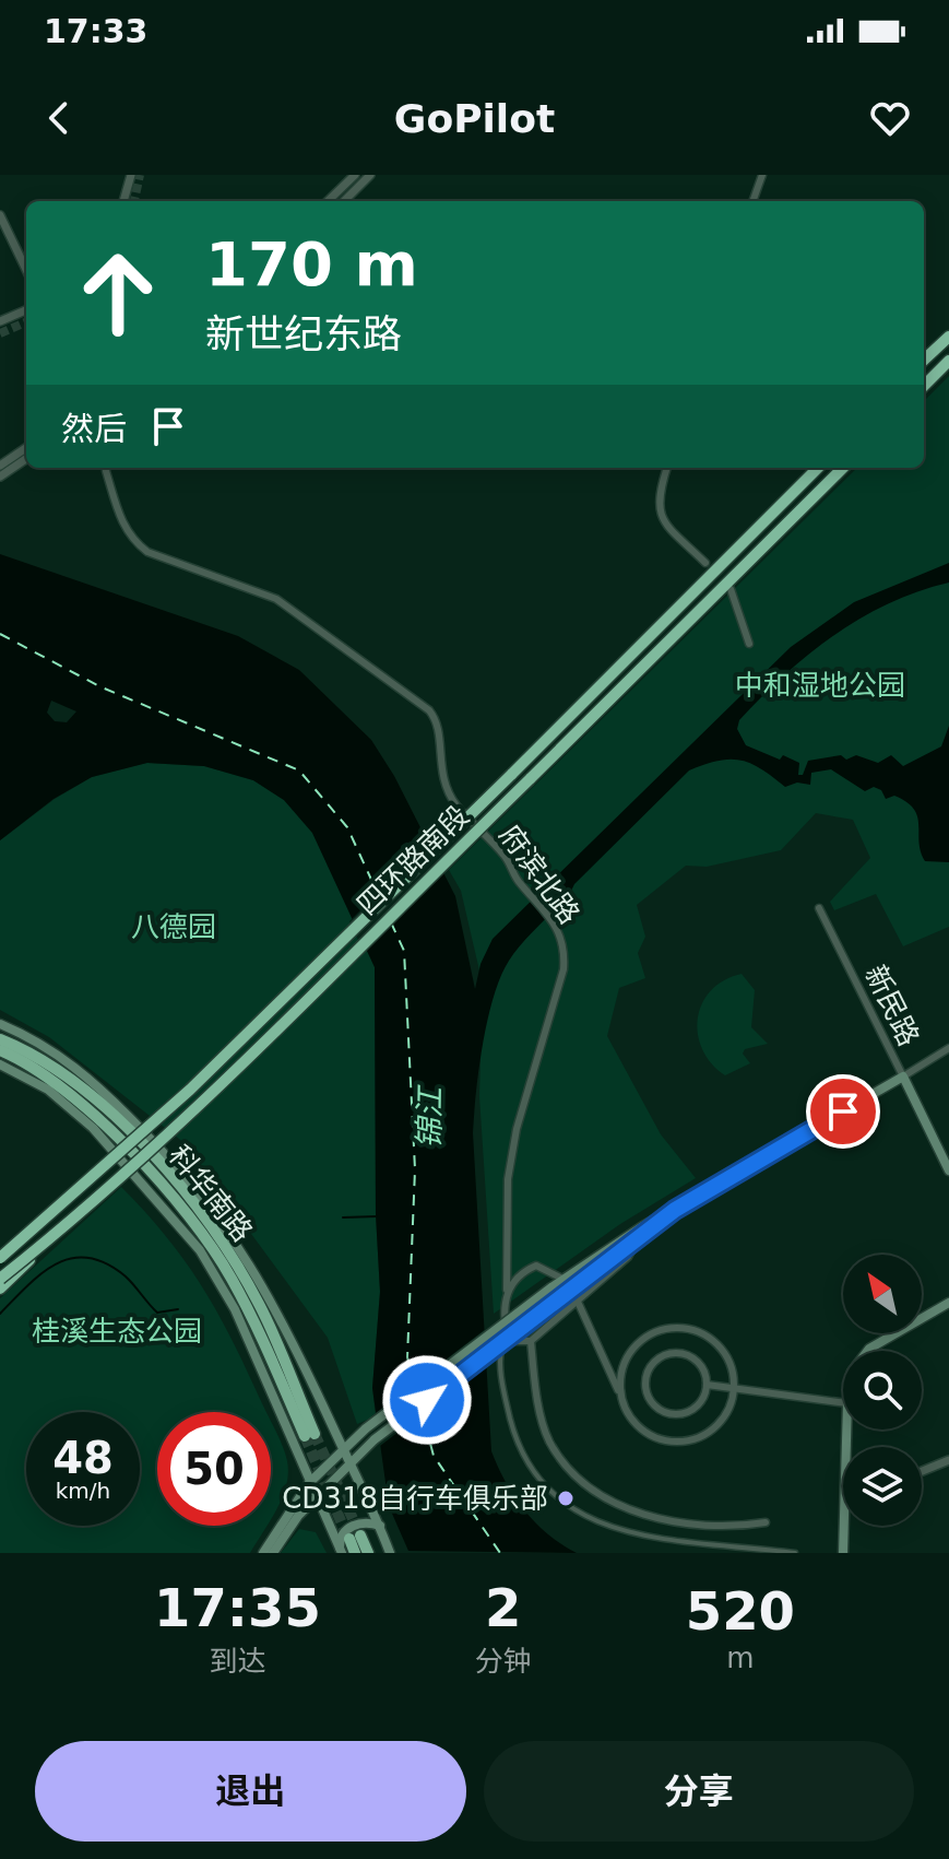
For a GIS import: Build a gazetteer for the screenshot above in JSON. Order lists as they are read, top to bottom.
{
  "streets": {
    "highway": ["四环路南段", "科华南路"],
    "main road": ["新民路"],
    "street": ["府滨北路"]
  },
  "water": ["锦江"],
  "parks": ["中和湿地公园", "八德园", "桂溪生态公园"],
  "places": ["CD318自行车俱乐部"],
  "north": "top left",
  "page": {
    "status": "17:33",
    "header": "GoPilot",
    "turn": ["170 m", "新世纪东路"],
    "then": "然后",
    "speed": "48 km/h",
    "limit": "50",
    "eta": [
      "17:35",
      "到达",
      "2",
      "分钟",
      "520",
      "m"
    ],
    "buttons": ["退出", "分享"]
  }
}
